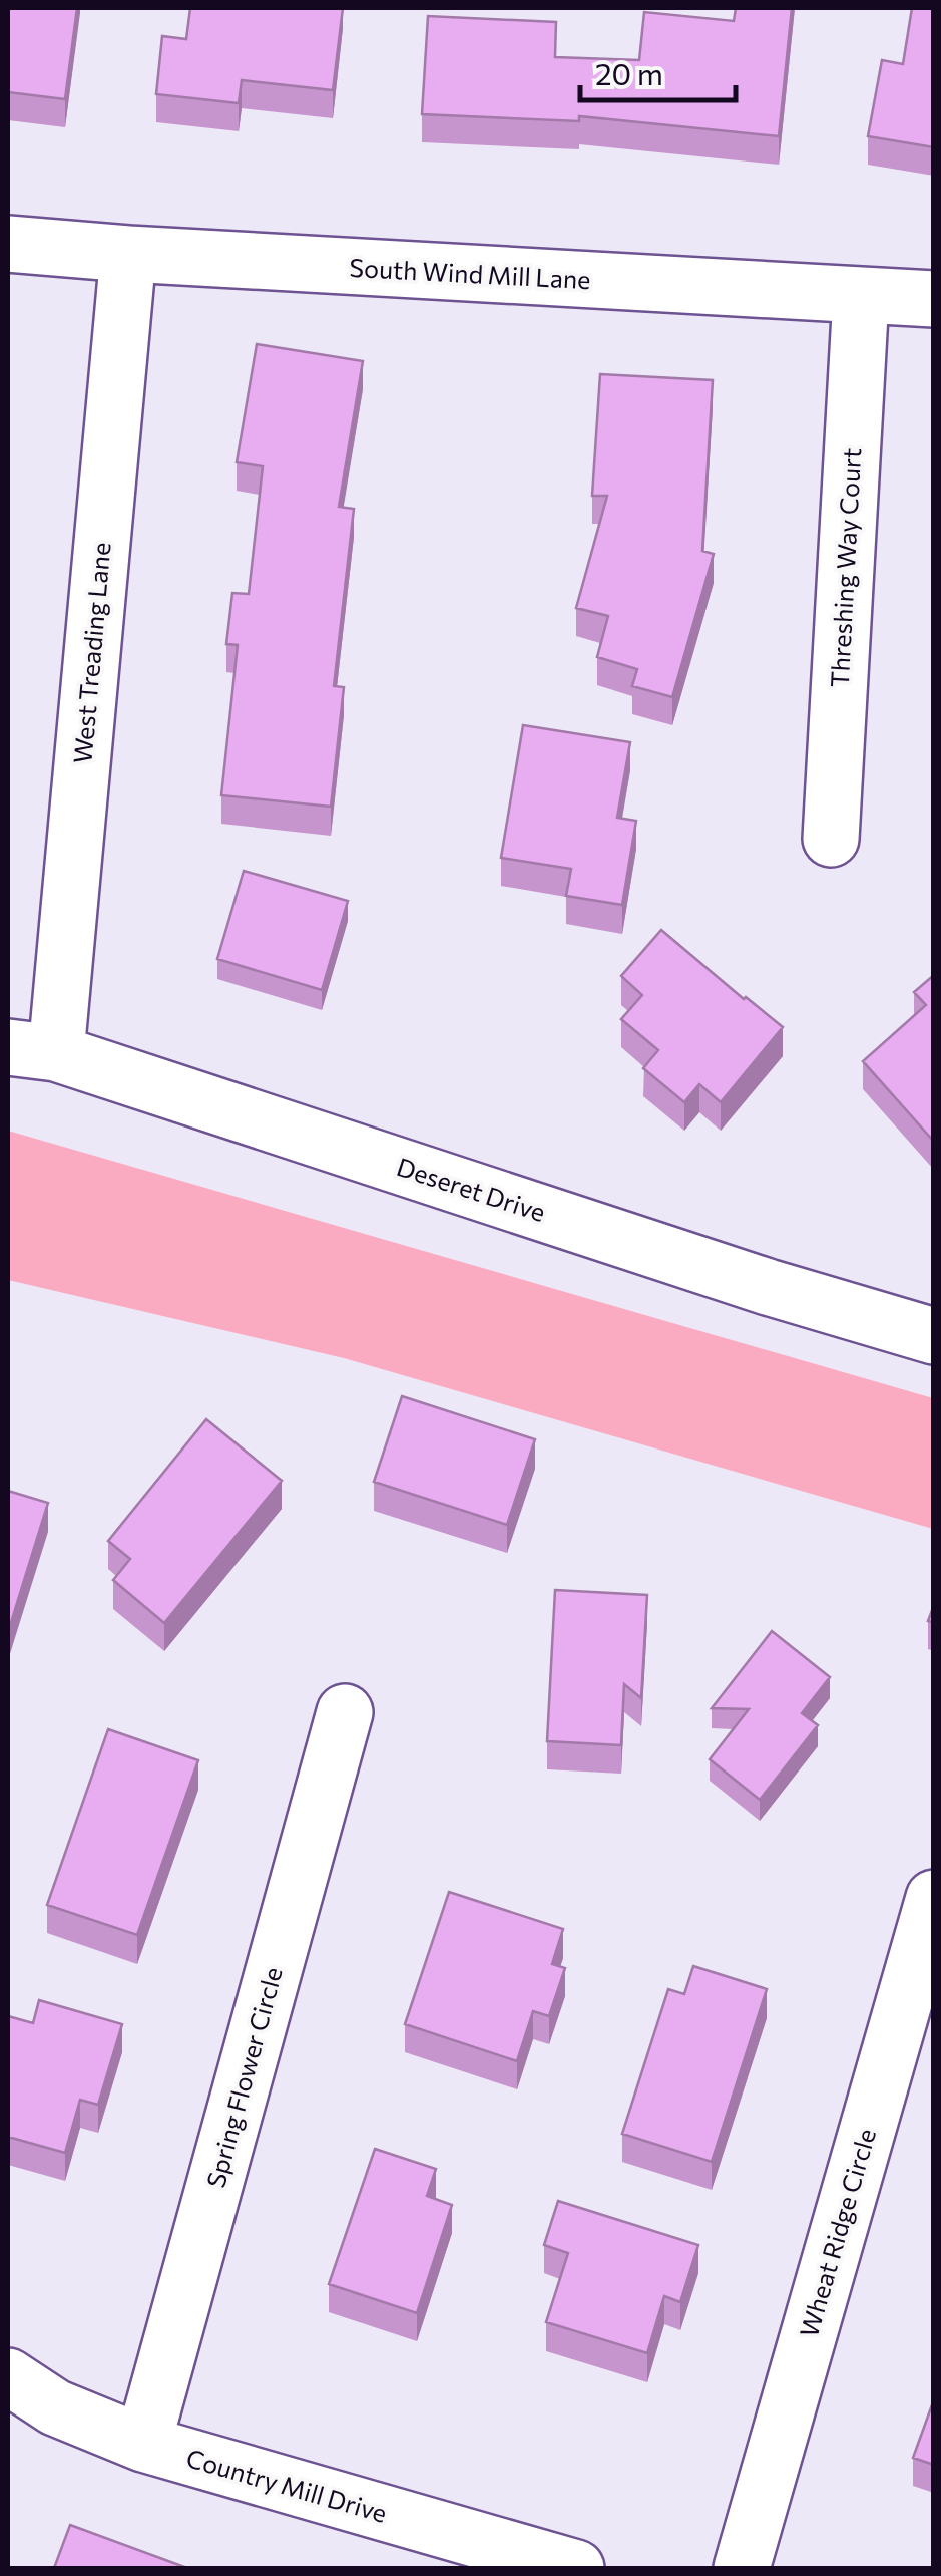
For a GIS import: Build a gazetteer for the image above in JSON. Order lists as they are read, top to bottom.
{
  "streets": {
    "street": [
      "South Wind Mill Lane",
      "Threshing Way Court",
      "West Treading Lane",
      "Deseret Drive",
      "Spring Flower Circle",
      "Wheat Ridge Circle",
      "Country Mill Drive"
    ]
  },
  "crossings": [
    ["South Wind Mill Lane", "Threshing Way Court"],
    ["South Wind Mill Lane", "West Treading Lane"],
    ["West Treading Lane", "Deseret Drive"],
    ["Spring Flower Circle", "Country Mill Drive"]
  ],
  "scale_bar": "20 m"
}
